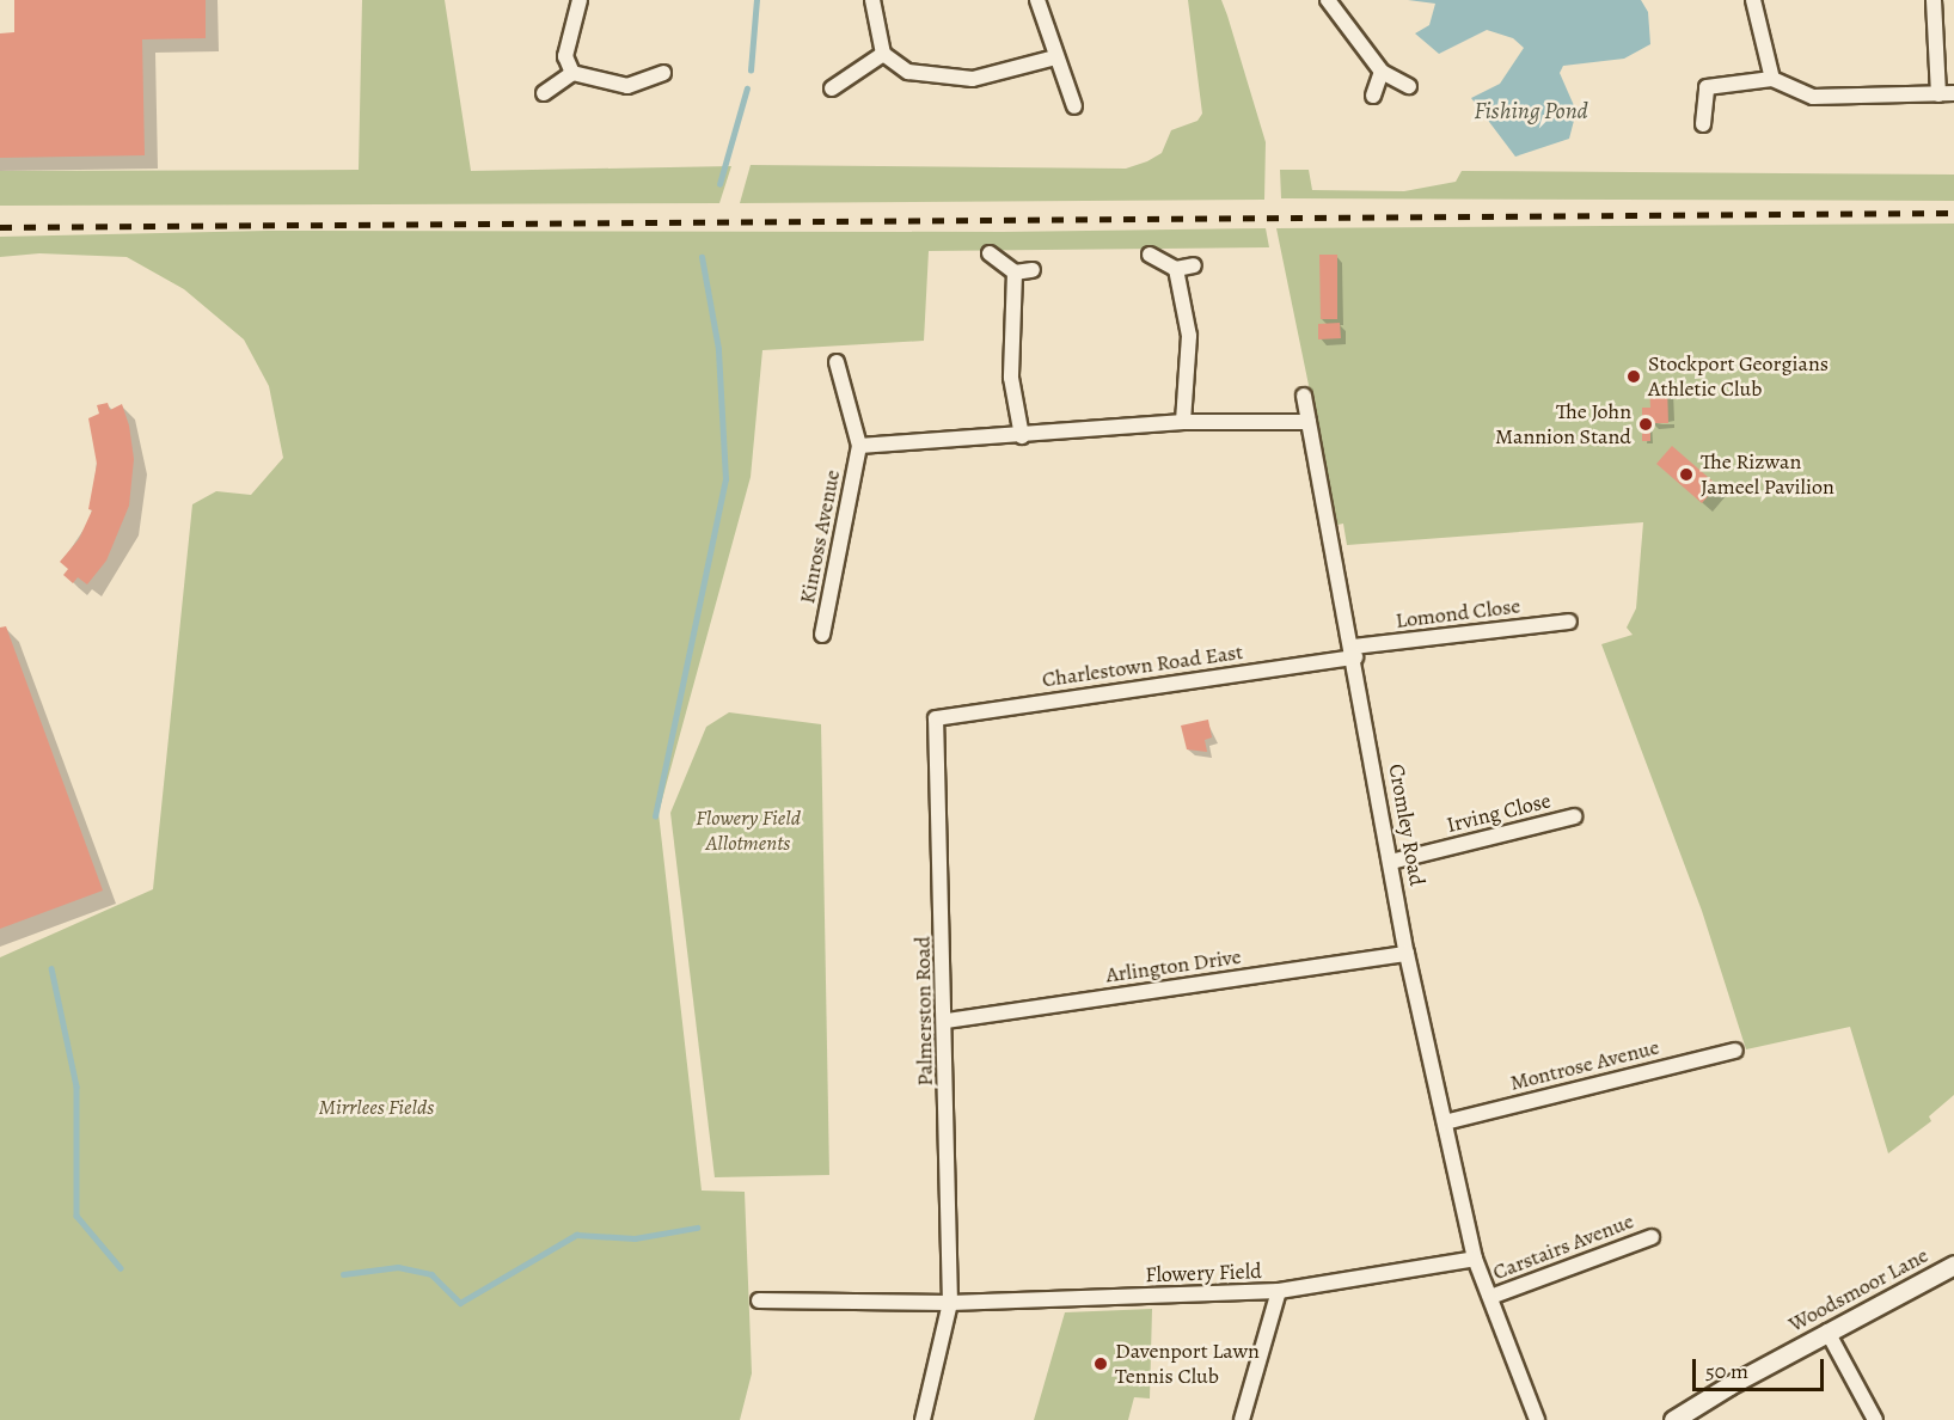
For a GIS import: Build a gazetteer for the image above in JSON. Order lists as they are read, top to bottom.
{
  "streets": {
    "street": [
      "Kinross Avenue",
      "Lomond Close",
      "Charlestown Road East",
      "Irving Close",
      "Cromley Road",
      "Arlington Drive",
      "Palmerston Road",
      "Montrose Avenue",
      "Carstairs Avenue",
      "Flowery Field",
      "Woodsmoor Lane"
    ]
  },
  "crossings": [
    ["Kinross Avenue", "Cromley Road"],
    ["Lomond Close", "Charlestown Road East"],
    ["Lomond Close", "Cromley Road"],
    ["Charlestown Road East", "Cromley Road"],
    ["Charlestown Road East", "Palmerston Road"],
    ["Irving Close", "Cromley Road"],
    ["Cromley Road", "Arlington Drive"],
    ["Cromley Road", "Montrose Avenue"],
    ["Cromley Road", "Flowery Field"],
    ["Arlington Drive", "Palmerston Road"],
    ["Palmerston Road", "Flowery Field"]
  ],
  "water": ["Fishing Pond"],
  "parks": ["Flowery Field Allotments", "Mirrlees Fields"],
  "places": [
    "Stockport Georgians Athletic Club",
    "The John Mannion Stand",
    "The Rizwan Jameel Pavilion",
    "Davenport Lawn Tennis Club"
  ],
  "scale_bar": "50 m"
}
